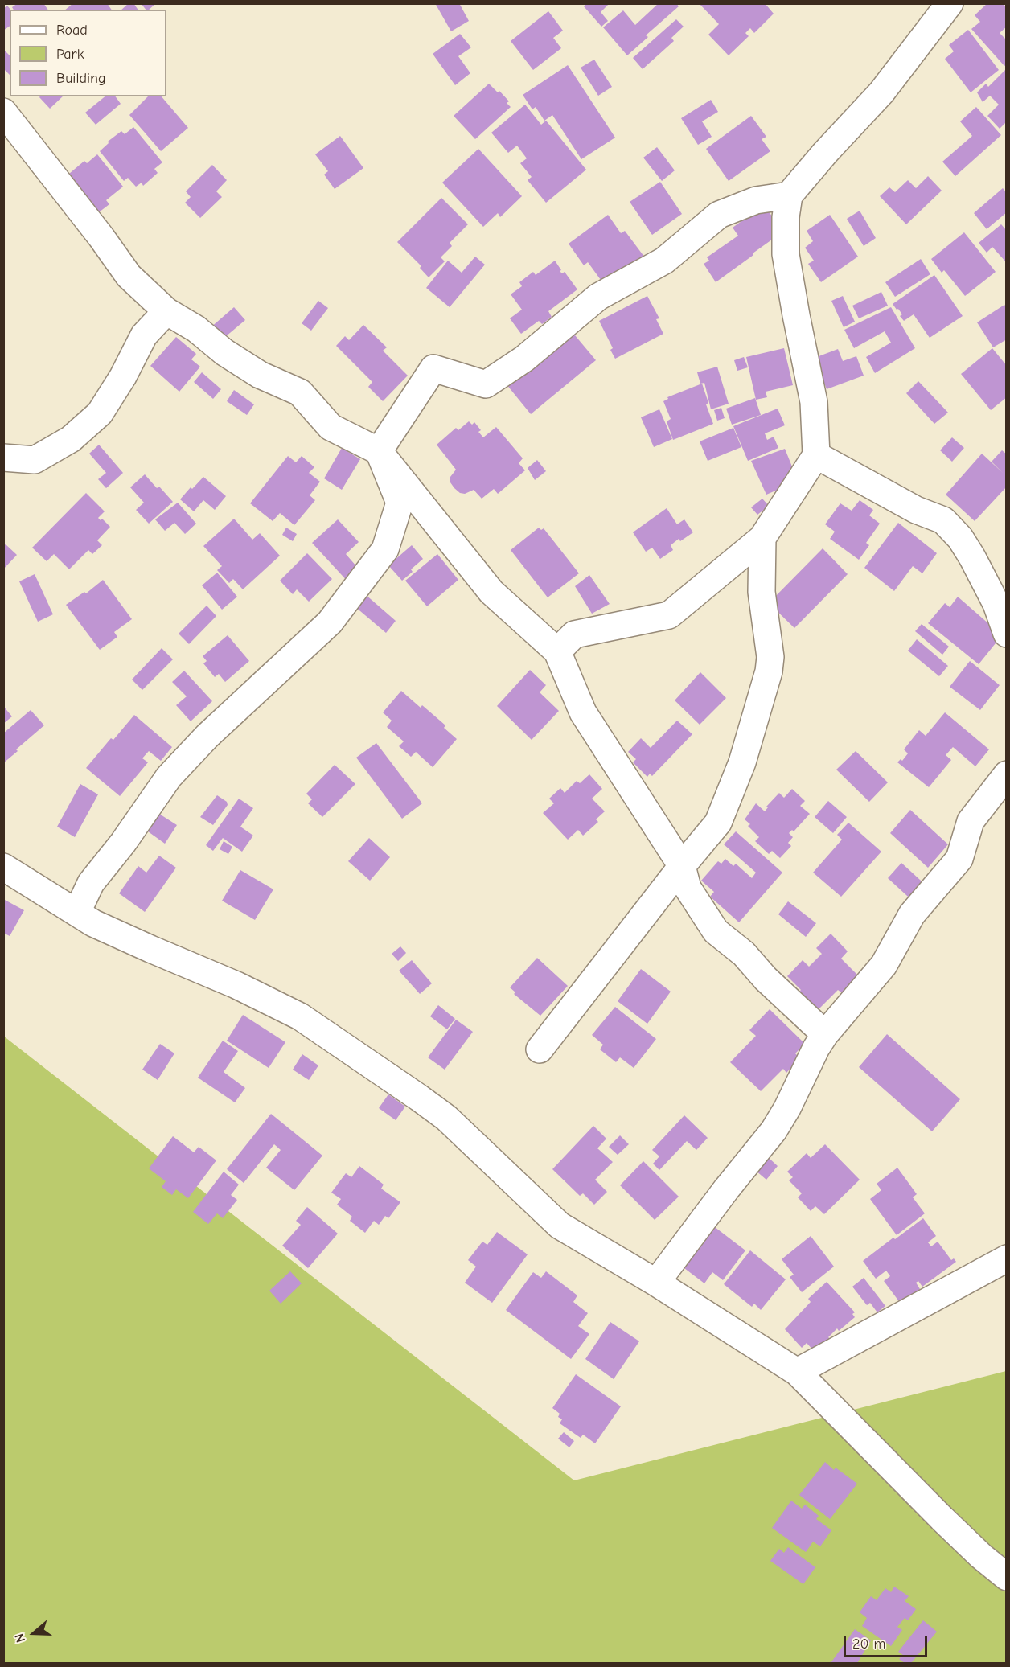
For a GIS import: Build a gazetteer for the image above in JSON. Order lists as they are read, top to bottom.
{
  "legend": ["Road", "Park", "Building"],
  "scale_bar": "20 m",
  "north": "left"
}
